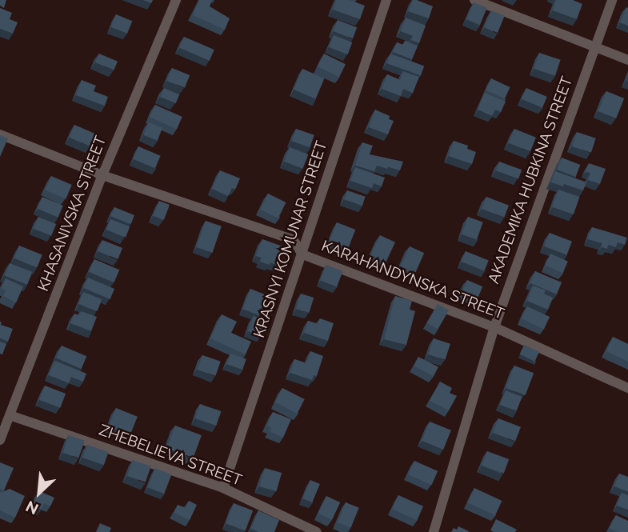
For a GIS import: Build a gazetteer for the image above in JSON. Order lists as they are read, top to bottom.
{
  "streets": {
    "street": [
      "AKADEMIKA HUBKINA STREET",
      "KHASANIVSKA STREET",
      "KRASNYI KOMUNAR STREET",
      "KARAHANDYNSKA STREET",
      "ZHEBELIEVA STREET"
    ]
  },
  "crossings": [
    ["AKADEMIKA HUBKINA STREET", "KARAHANDYNSKA STREET"],
    ["KHASANIVSKA STREET", "KARAHANDYNSKA STREET"],
    ["KHASANIVSKA STREET", "ZHEBELIEVA STREET"],
    ["KRASNYI KOMUNAR STREET", "KARAHANDYNSKA STREET"],
    ["KRASNYI KOMUNAR STREET", "ZHEBELIEVA STREET"]
  ],
  "north": "bottom left"
}
